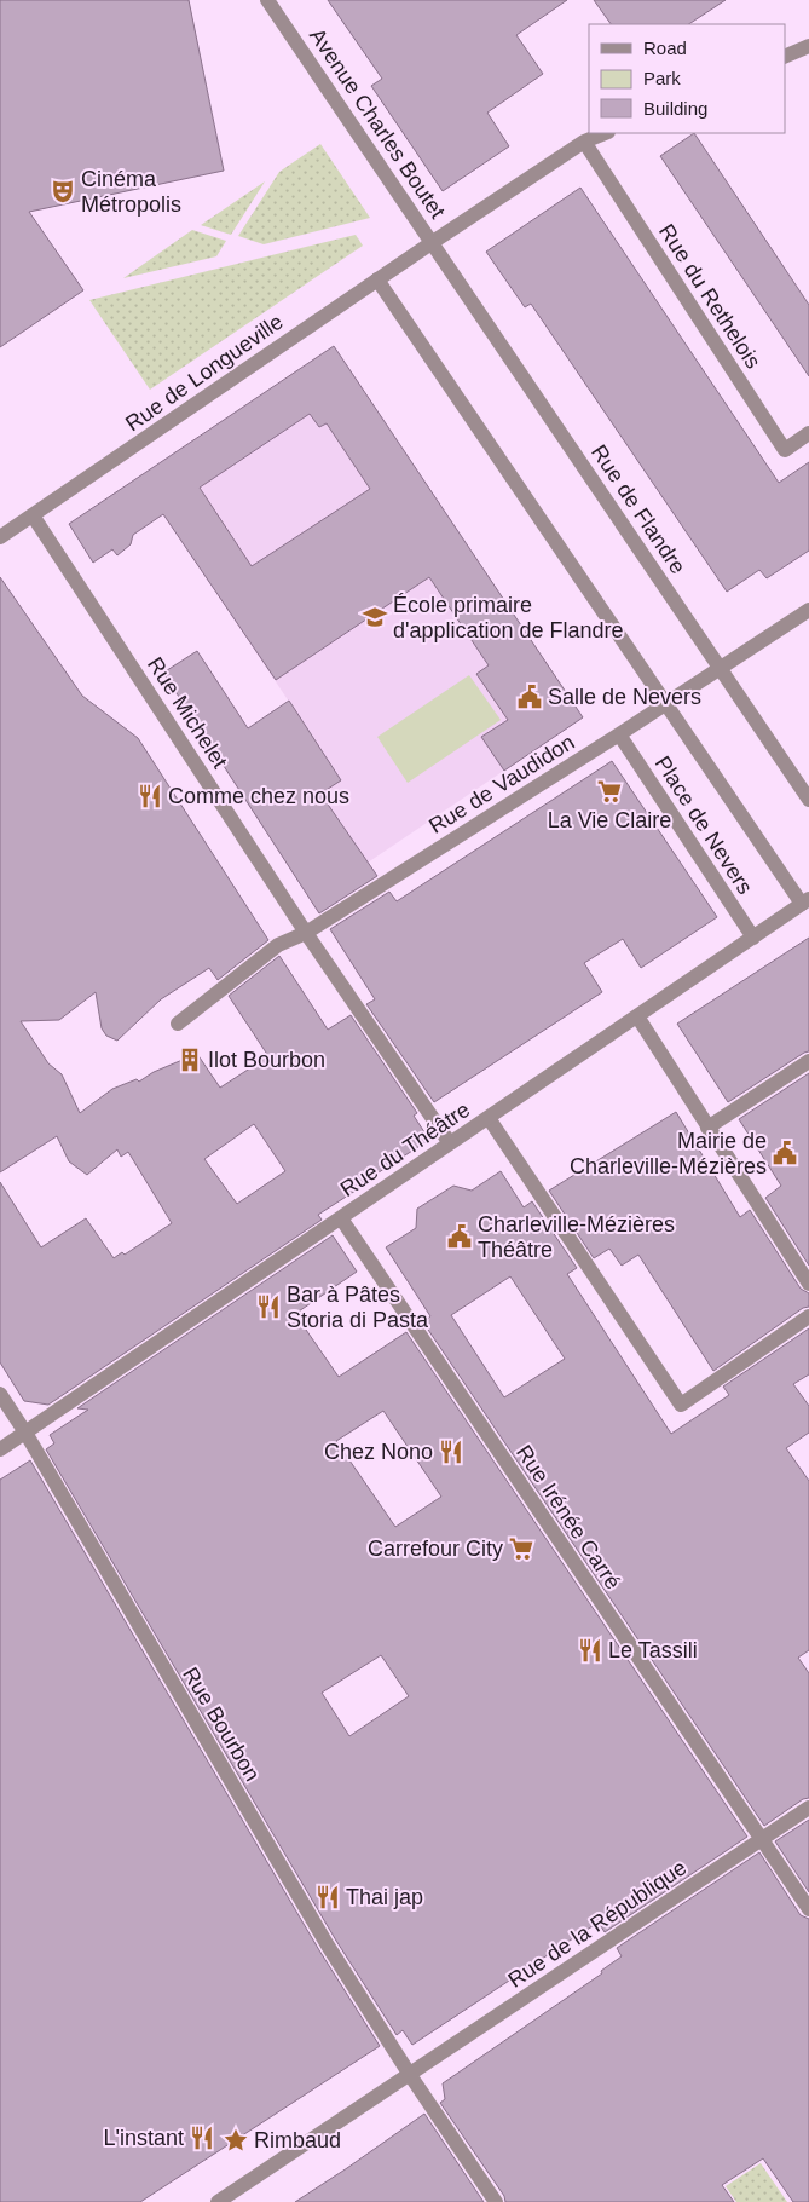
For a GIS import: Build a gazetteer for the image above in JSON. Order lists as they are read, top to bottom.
{
  "streets": {
    "street": [
      "Avenue Charles Boutet",
      "Rue du Rethelois",
      "Rue de Longueville",
      "Rue de Flandre",
      "Rue Michelet",
      "Rue de Vaudidon",
      "Place de Nevers",
      "Rue du Théâtre",
      "Rue Irénée Carré",
      "Rue Bourbon",
      "Rue de la République"
    ]
  },
  "crossings": [
    ["Avenue Charles Boutet", "Rue de Longueville"],
    ["Avenue Charles Boutet", "Rue de Flandre"],
    ["Rue du Rethelois", "Rue de Longueville"],
    ["Rue de Longueville", "Rue de Flandre"],
    ["Rue de Longueville", "Rue Michelet"],
    ["Rue de Flandre", "Rue de Vaudidon"],
    ["Rue Michelet", "Rue de Vaudidon"],
    ["Rue Michelet", "Rue du Théâtre"],
    ["Rue de Vaudidon", "Place de Nevers"],
    ["Place de Nevers", "Rue du Théâtre"],
    ["Rue du Théâtre", "Rue Irénée Carré"],
    ["Rue du Théâtre", "Rue Bourbon"],
    ["Rue Irénée Carré", "Rue de la République"],
    ["Rue Bourbon", "Rue de la République"]
  ],
  "places": {
    "theatre": ["Cinéma Métropolis"],
    "school or university": ["École primaire d'application de Flandre"],
    "public building": ["Salle de Nevers", "Mairie de Charleville-Mézières", "Charleville-Mézières Théâtre"],
    "supermarket": ["La Vie Claire", "Carrefour City"],
    "restaurant": [
      "Comme chez nous",
      "Bar à Pâtes Storia di Pasta",
      "Chez Nono",
      "Le Tassili",
      "Thai jap",
      "L'instant"
    ],
    "building": ["Ilot Bourbon"],
    "place": ["Rimbaud"]
  },
  "legend": ["Road", "Park", "Building"]
}
